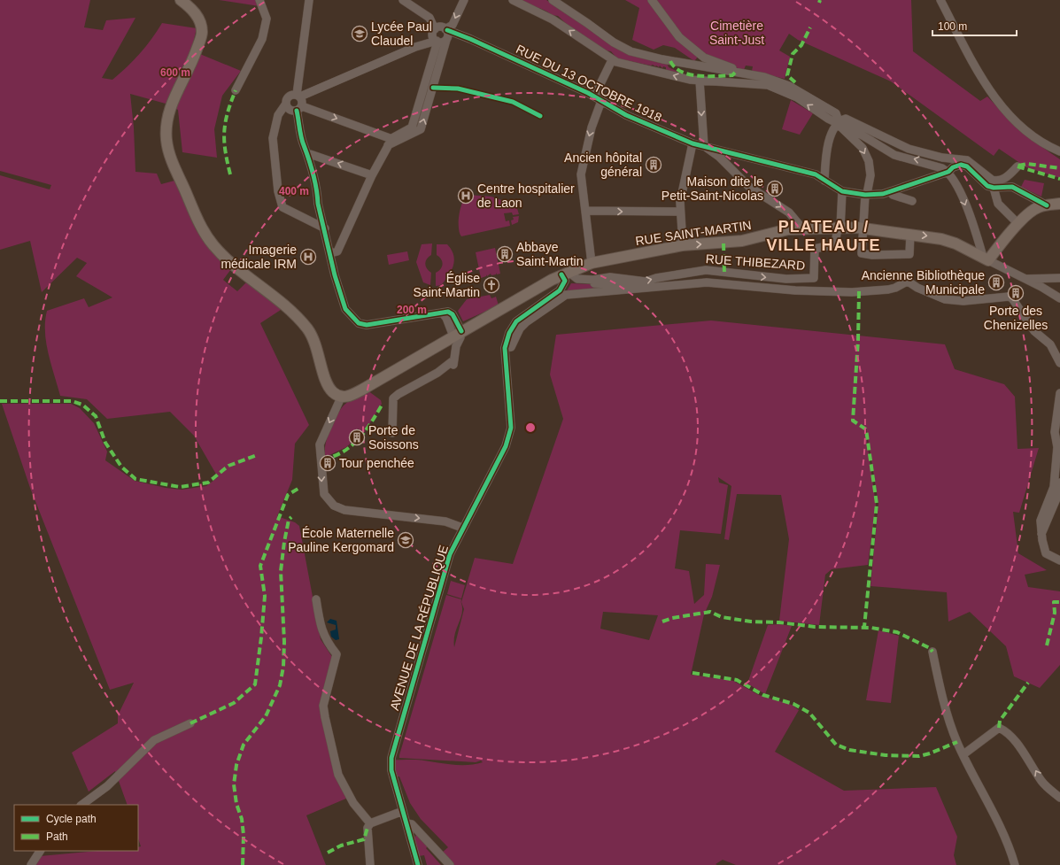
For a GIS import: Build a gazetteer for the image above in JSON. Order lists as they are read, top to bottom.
{
  "streets": {
    "main road": ["RUE SAINT-MARTIN"],
    "street": ["RUE DU 13 OCTOBRE 1918", "RUE THIBEZARD", "AVENUE DE LA RÉPUBLIQUE"]
  },
  "crossings": [
    ["RUE DU 13 OCTOBRE 1918", "RUE SAINT-MARTIN"],
    ["RUE SAINT-MARTIN", "RUE THIBEZARD"],
    ["RUE SAINT-MARTIN", "AVENUE DE LA RÉPUBLIQUE"],
    ["RUE THIBEZARD", "AVENUE DE LA RÉPUBLIQUE"]
  ],
  "districts": ["PLATEAU / VILLE HAUTE"],
  "parks": ["Cimetière Saint-Just"],
  "places": {
    "school or university": ["Lycée Paul Claudel", "École Maternelle Pauline Kergomard"],
    "building": [
      "Ancien hôpital général",
      "Maison dite le Petit-Saint-Nicolas",
      "Abbaye Saint-Martin",
      "Ancienne Bibliothèque Municipale",
      "Porte des Chenizelles",
      "Porte de Soissons",
      "Tour penchée"
    ],
    "hospital": ["Centre hospitalier de Laon", "Imagerie médicale IRM"],
    "church": ["Église Saint-Martin"]
  },
  "legend": ["Cycle path", "Path"],
  "scale_bar": "100 m",
  "rings": ["600 m", "400 m", "200 m"]
}
